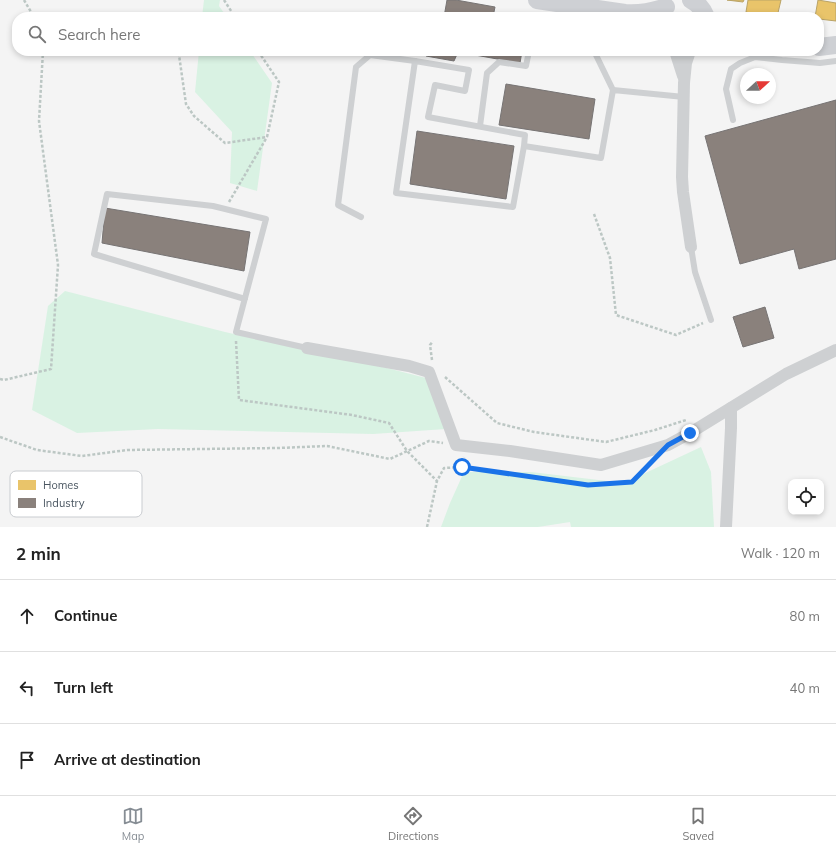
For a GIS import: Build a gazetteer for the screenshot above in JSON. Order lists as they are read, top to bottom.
{
  "legend": ["Homes", "Industry"],
  "north": "right",
  "page": {
    "search": "Search here",
    "heading": ["2 min", "Walk · 120 m"],
    "list": [
      ["Continue", "80 m"],
      ["Turn left", "40 m"],
      "Arrive at destination"
    ],
    "nav": ["Map", "Directions", "Saved"]
  }
}
